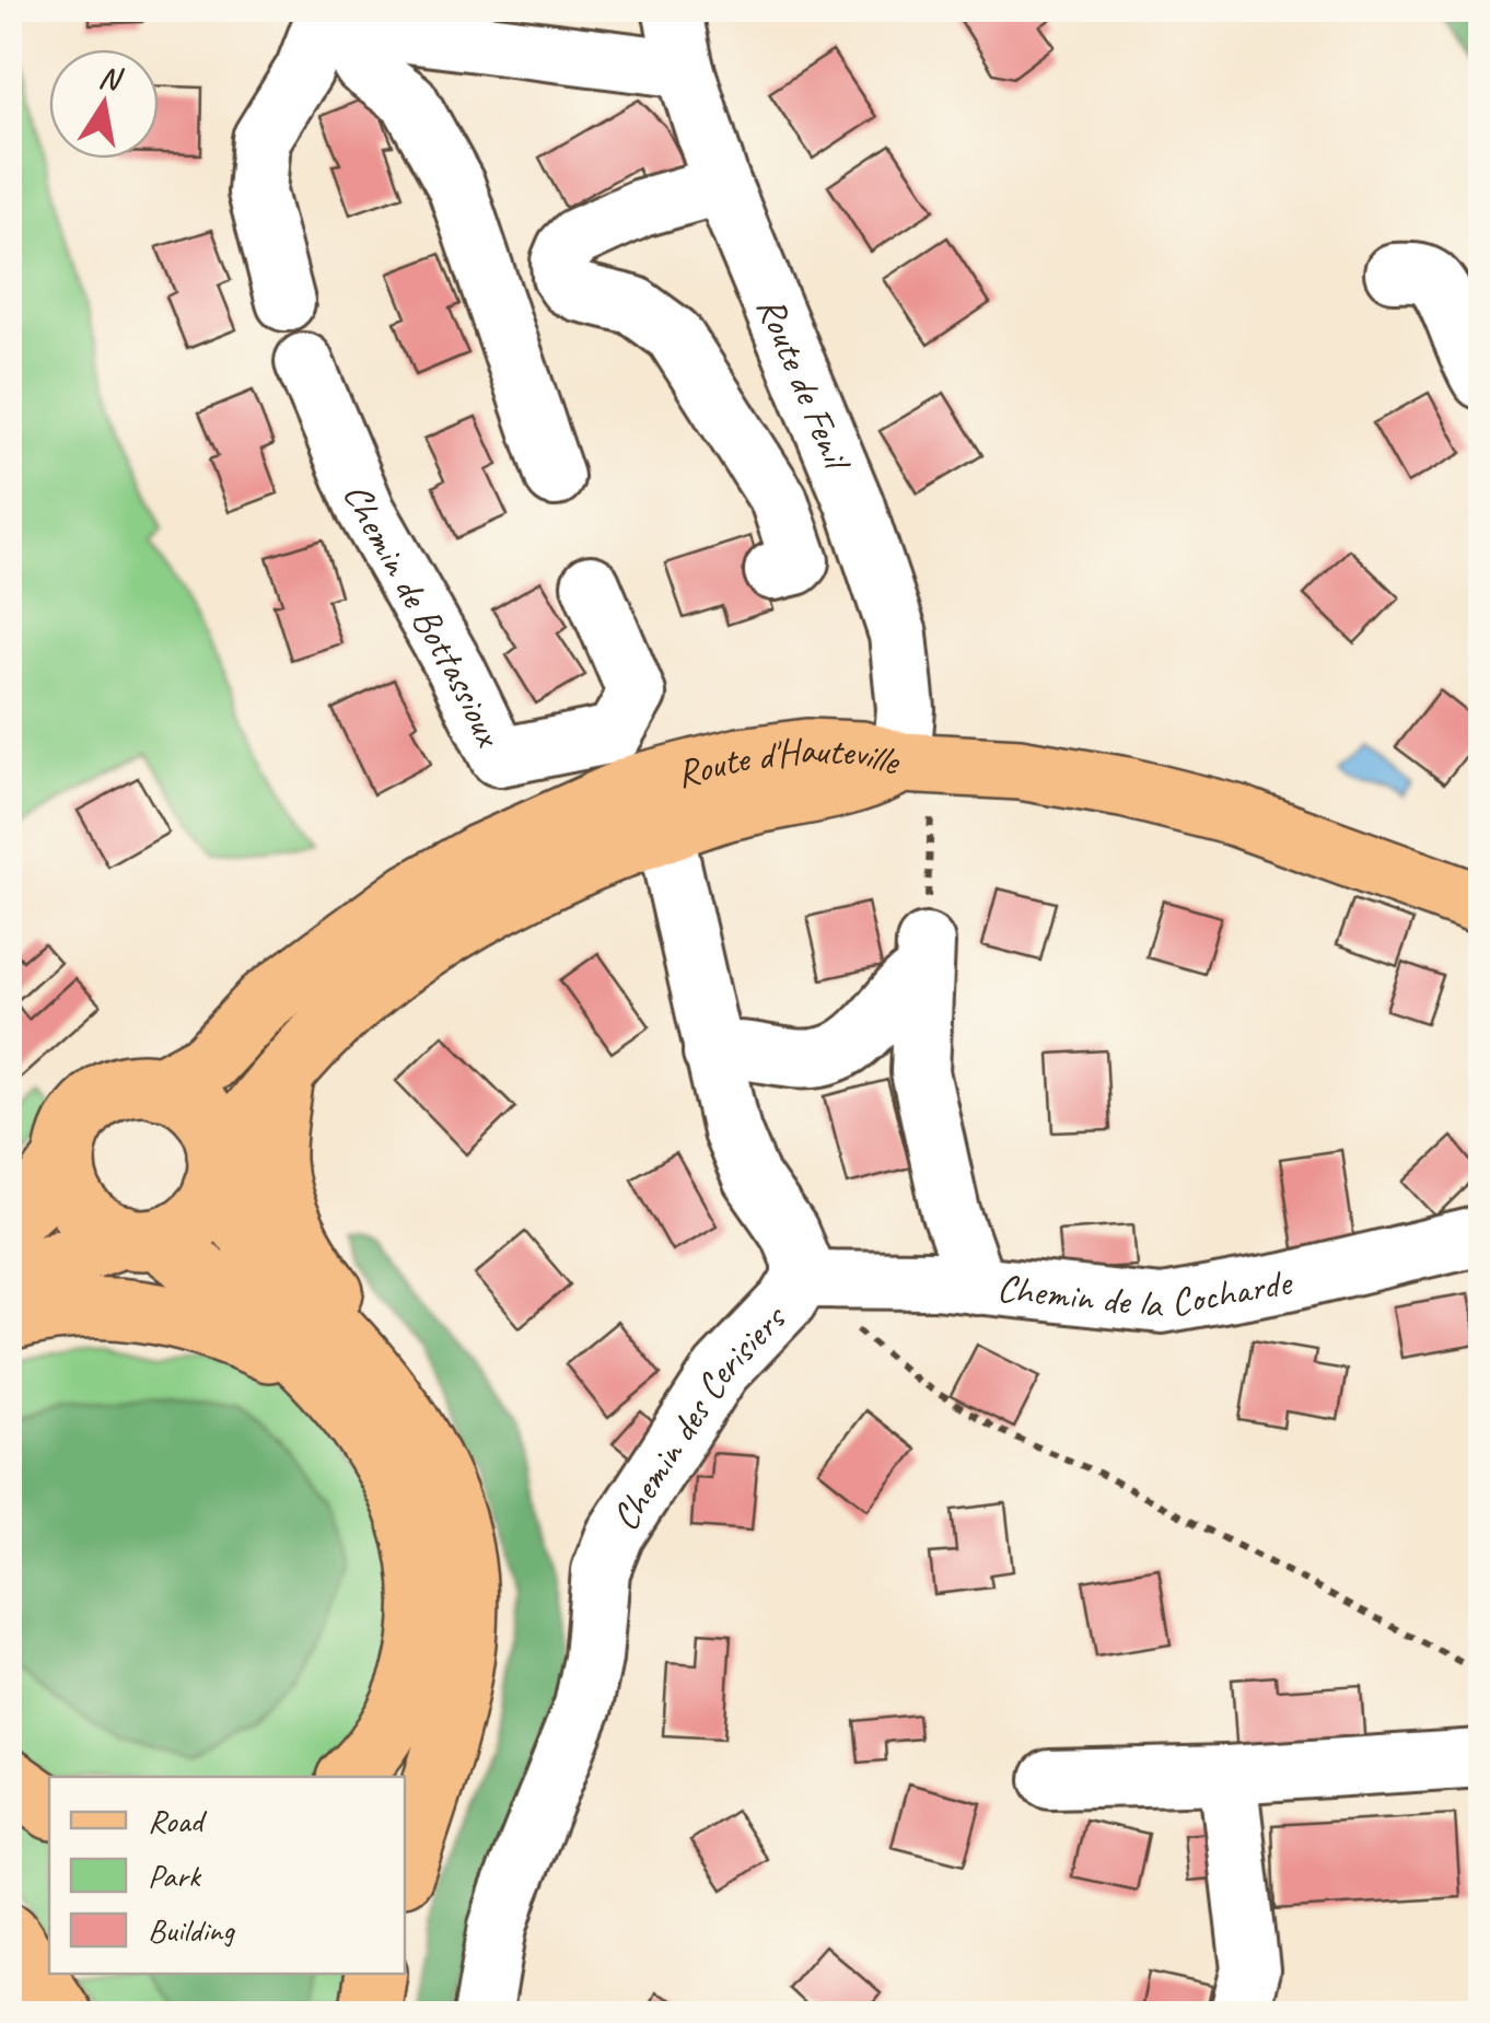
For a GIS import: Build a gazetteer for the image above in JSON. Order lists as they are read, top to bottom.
{
  "streets": {
    "main road": ["Route d'Hauteville"],
    "street": [
      "Route de Fenil",
      "Chemin de Bottassioux",
      "Chemin de la Cocharde",
      "Chemin des Cerisiers"
    ]
  },
  "crossings": [
    ["Route de Fenil", "Route d'Hauteville"],
    ["Chemin de Bottassioux", "Route d'Hauteville"],
    ["Chemin de Bottassioux", "Chemin des Cerisiers"],
    ["Route d'Hauteville", "Chemin des Cerisiers"],
    ["Chemin de la Cocharde", "Chemin des Cerisiers"]
  ],
  "legend": ["Road", "Park", "Building"],
  "north": "top"
}
